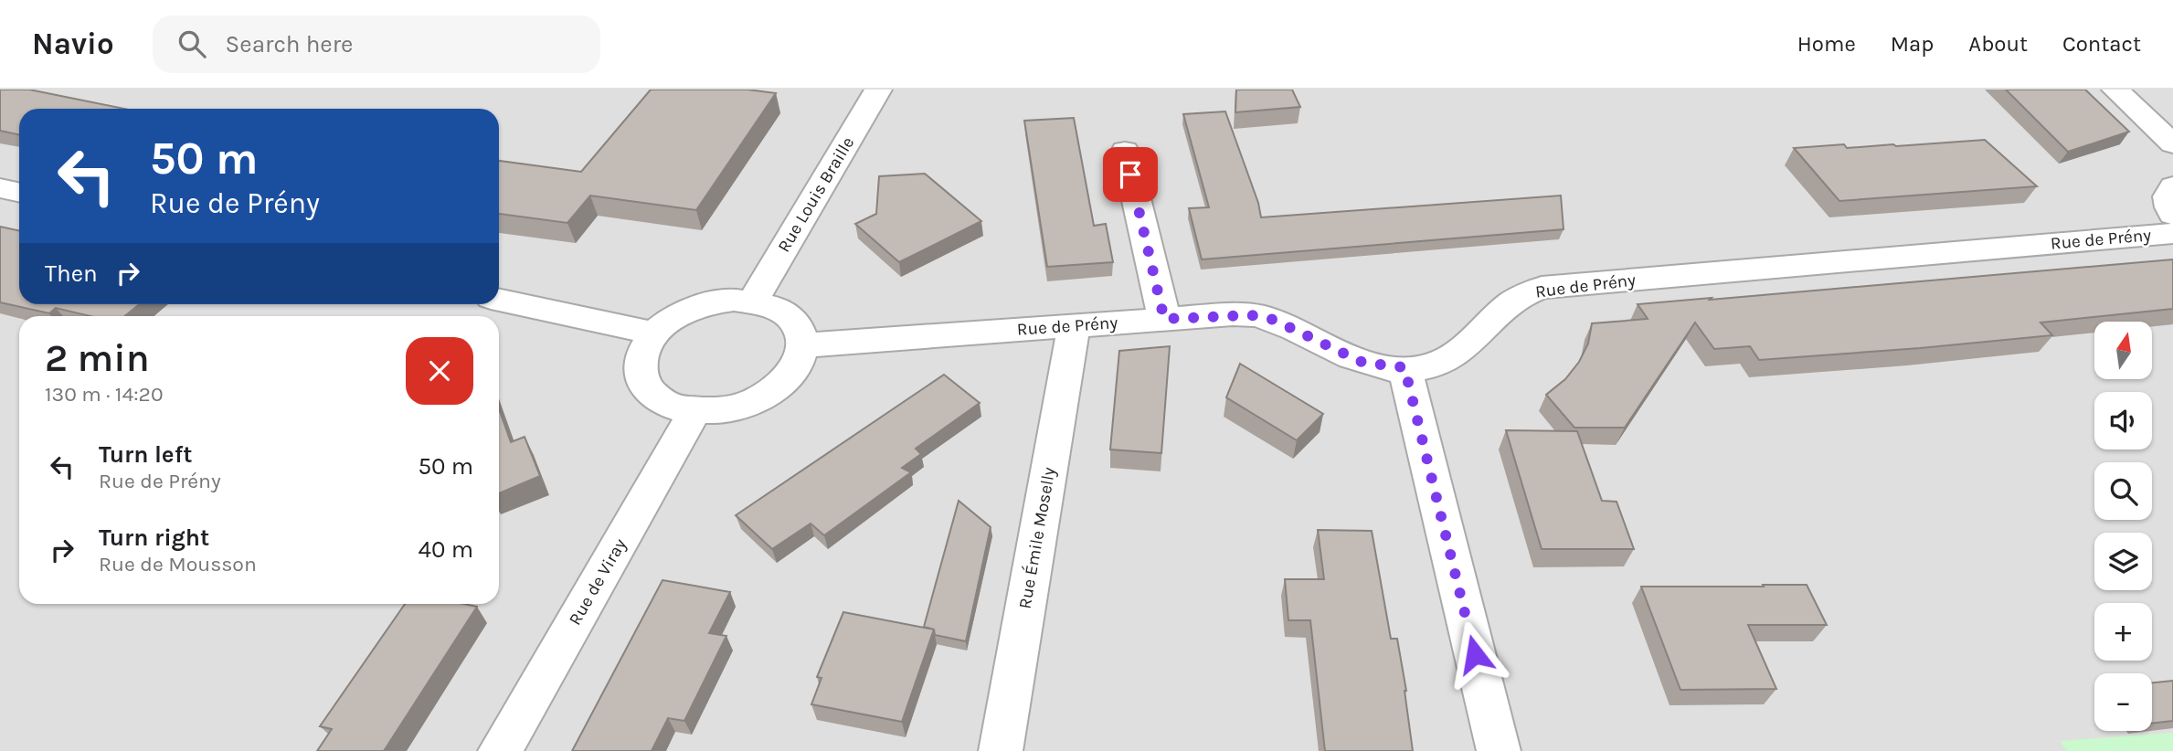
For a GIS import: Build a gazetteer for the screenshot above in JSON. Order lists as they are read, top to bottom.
{
  "streets": {
    "street": [
      "Rue Louis Braille",
      "Rue de Prény",
      "Rue Émile Moselly",
      "Rue de Viray"
    ]
  },
  "crossings": [
    ["Rue Louis Braille", "Rue de Prény"],
    ["Rue Louis Braille", "Rue de Viray"],
    ["Rue de Prény", "Rue Émile Moselly"],
    ["Rue de Prény", "Rue de Viray"]
  ],
  "north": "top",
  "page": {
    "header": "Navio",
    "search": "Search here",
    "nav": [
      "Home",
      "Map",
      "About",
      "Contact"
    ],
    "turn": ["50 m", "Rue de Prény"],
    "then": "Then",
    "heading": ["2 min", "130 m · 14:20"],
    "map_buttons": ["+", "−"],
    "list": [
      {
        "name": "Turn left",
        "note": "Rue de Prény",
        "value": "50 m"
      },
      {
        "name": "Turn right",
        "note": "Rue de Mousson",
        "value": "40 m"
      }
    ]
  }
}
